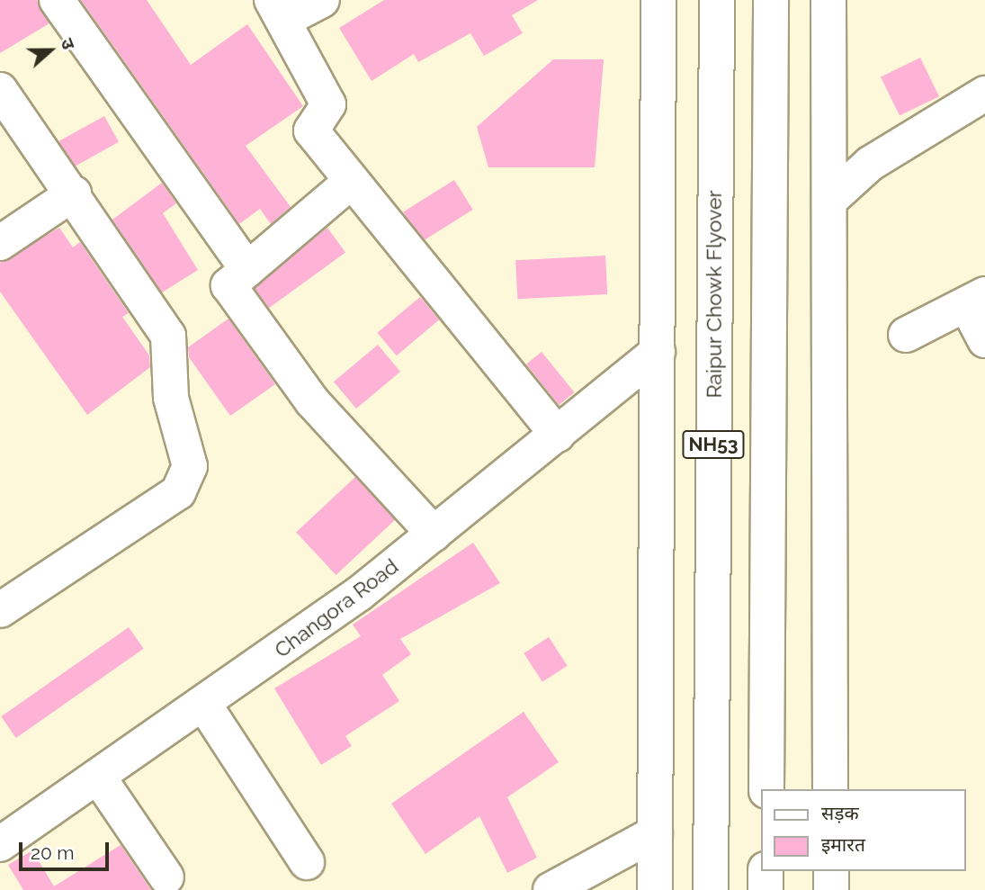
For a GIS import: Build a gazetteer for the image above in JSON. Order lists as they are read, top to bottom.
{
  "streets": {
    "main road": ["Raipur Chowk Flyover", "NH53", "Changora Road"]
  },
  "legend": ["सड़क", "इमारत"],
  "scale_bar": "20 m",
  "north": "right"
}
